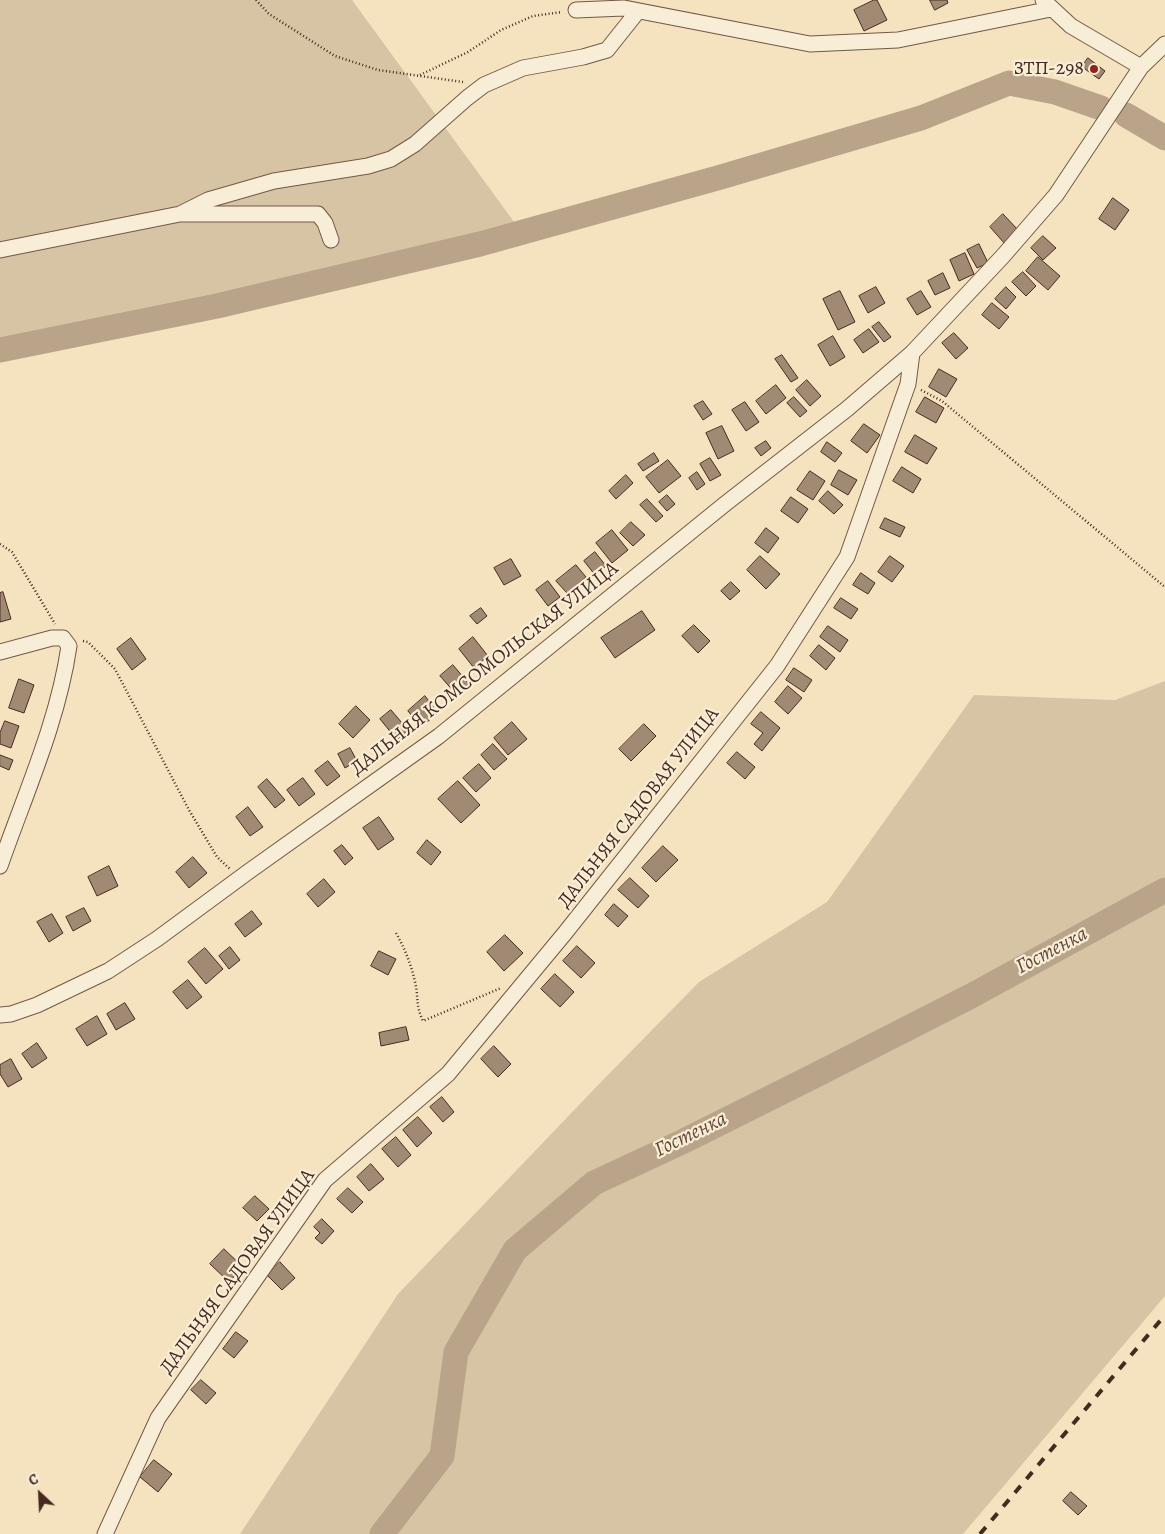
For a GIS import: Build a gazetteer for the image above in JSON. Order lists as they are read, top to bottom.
{
  "streets": {
    "street": ["ДАЛЬНЯЯ КОМСОМОЛЬСКАЯ УЛИЦА", "ДАЛЬНЯЯ САДОВАЯ УЛИЦА"]
  },
  "crossings": [
    ["ДАЛЬНЯЯ КОМСОМОЛЬСКАЯ УЛИЦА", "ДАЛЬНЯЯ САДОВАЯ УЛИЦА"]
  ],
  "water": ["Гостенка"],
  "places": ["ЗТП-298"],
  "north": "top left"
}
